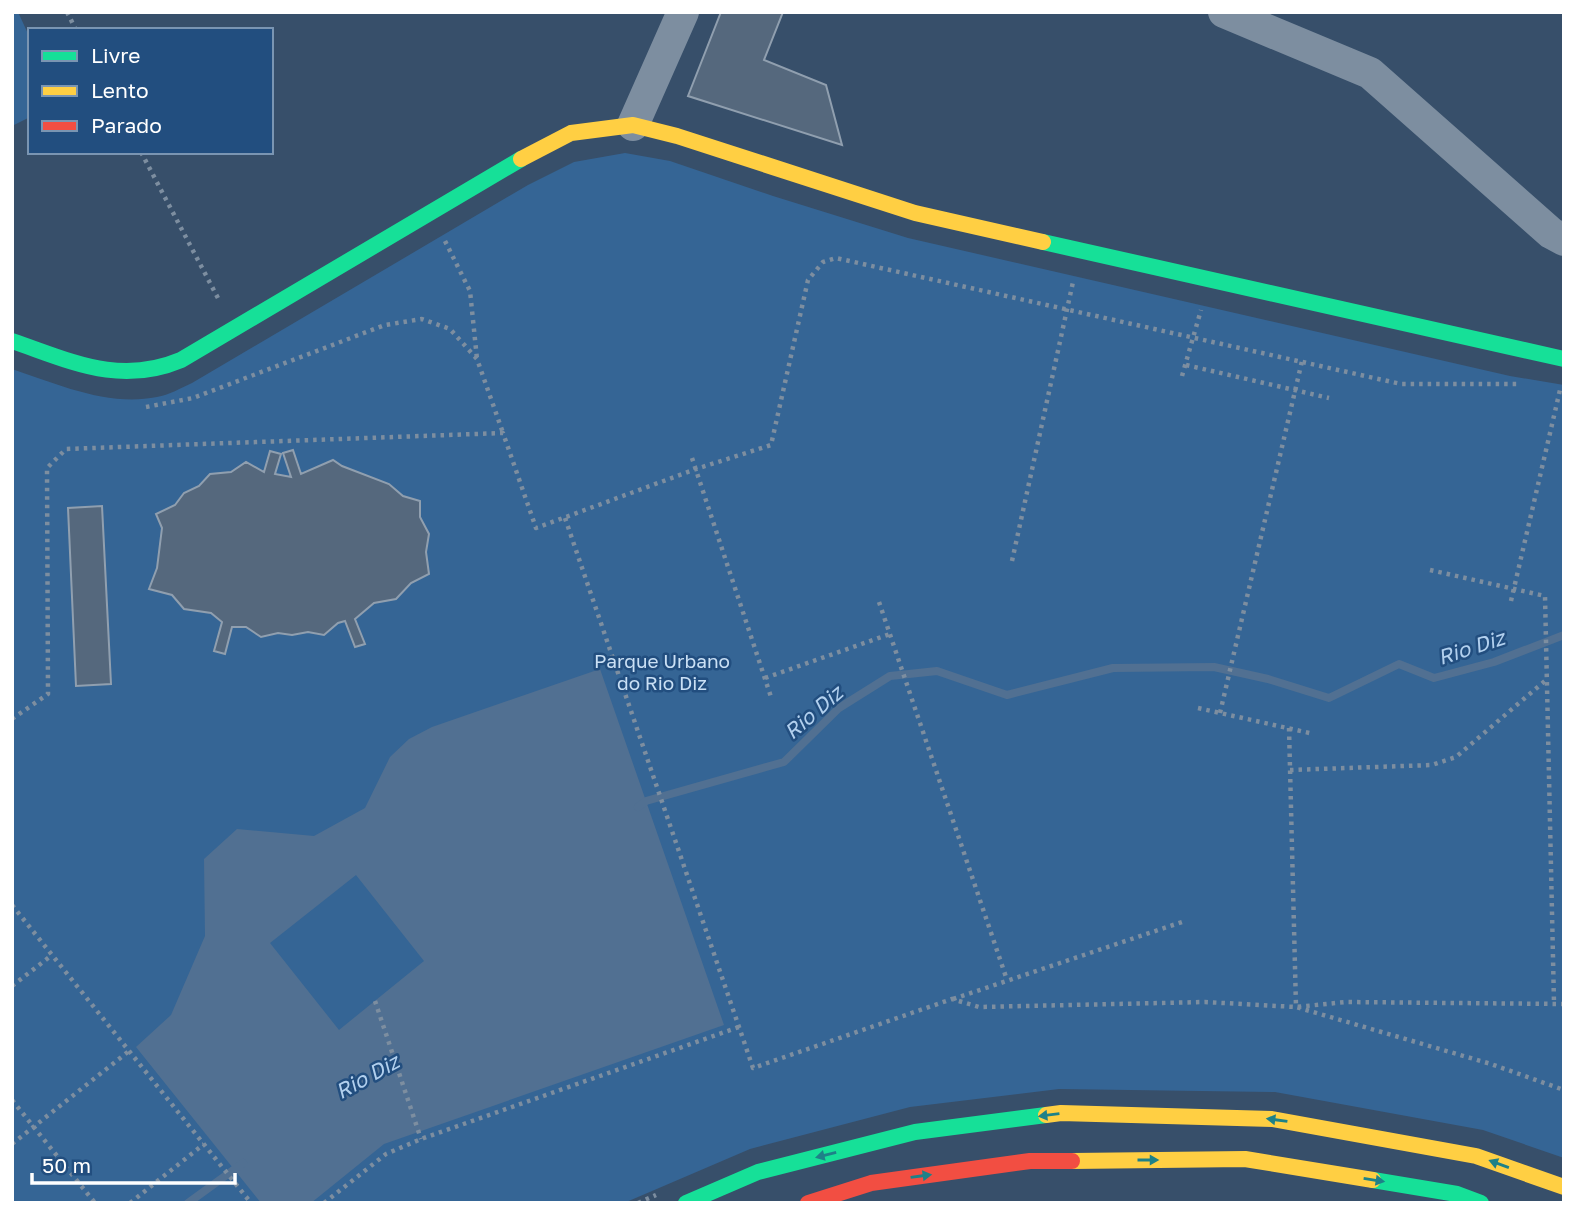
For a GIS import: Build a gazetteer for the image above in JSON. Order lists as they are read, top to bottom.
{
  "water": ["Rio Diz"],
  "parks": ["Parque Urbano do Rio Diz"],
  "legend": ["Livre", "Lento", "Parado"],
  "scale_bar": "50 m"
}
